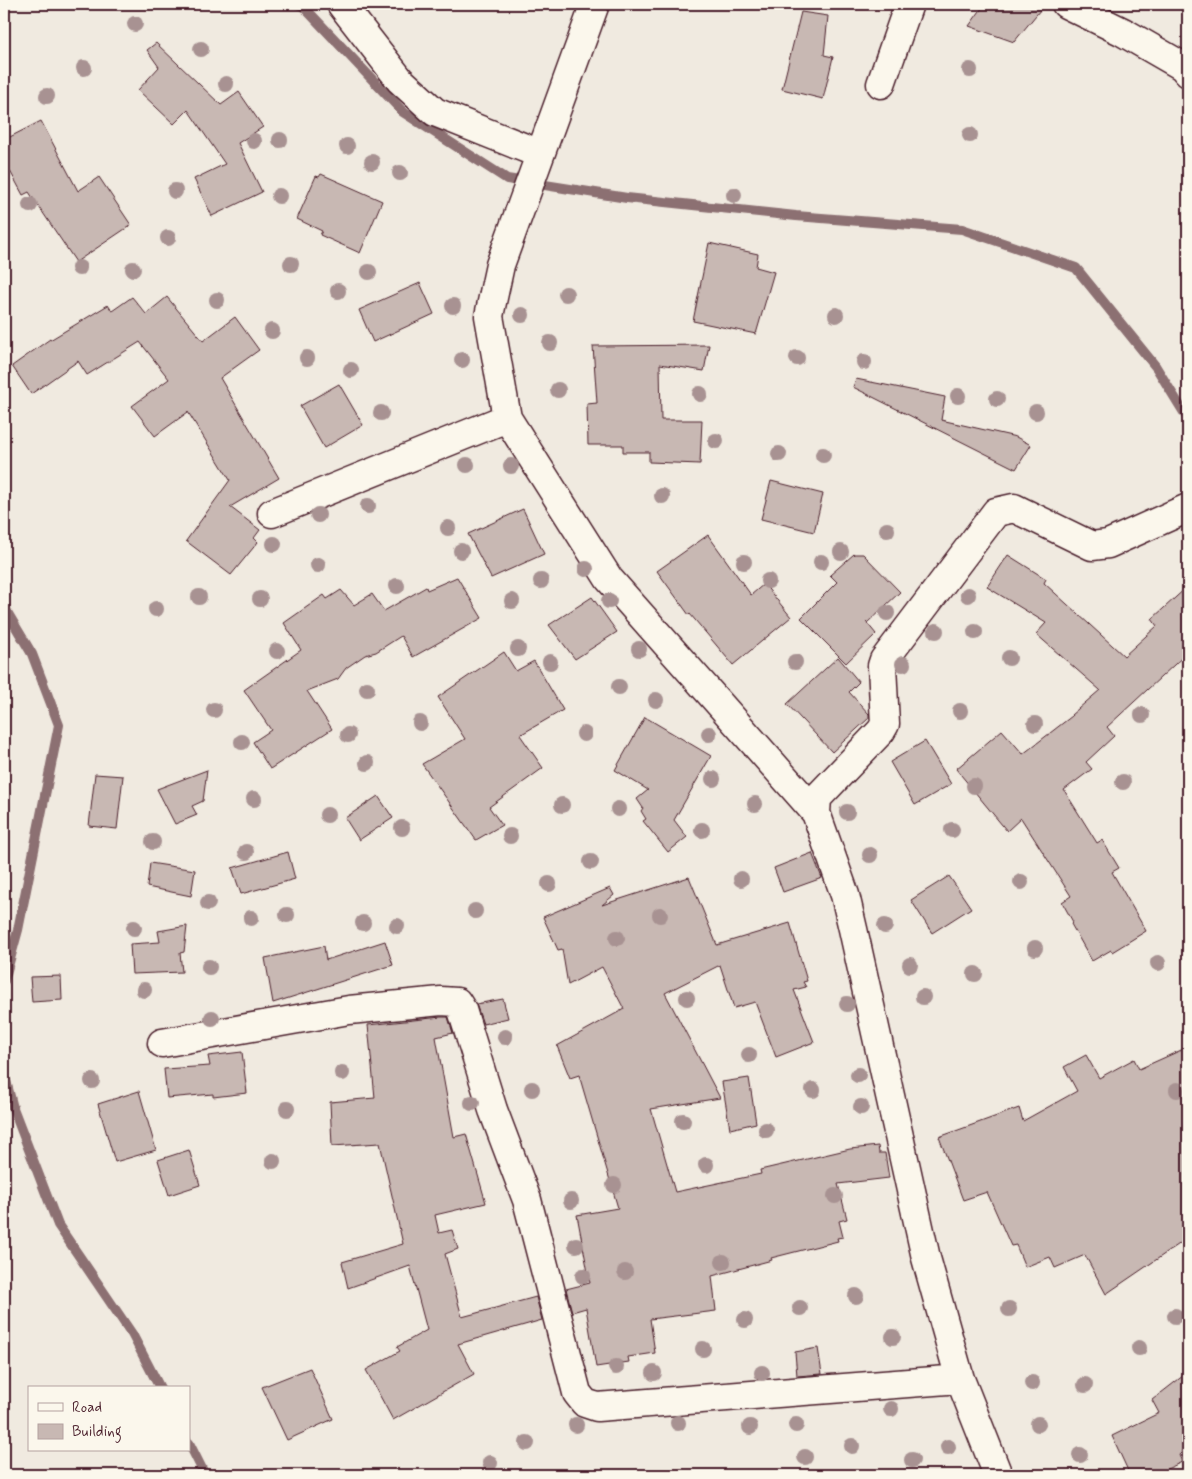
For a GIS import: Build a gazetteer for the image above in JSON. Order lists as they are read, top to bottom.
{
  "legend": ["Road", "Building"]
}
